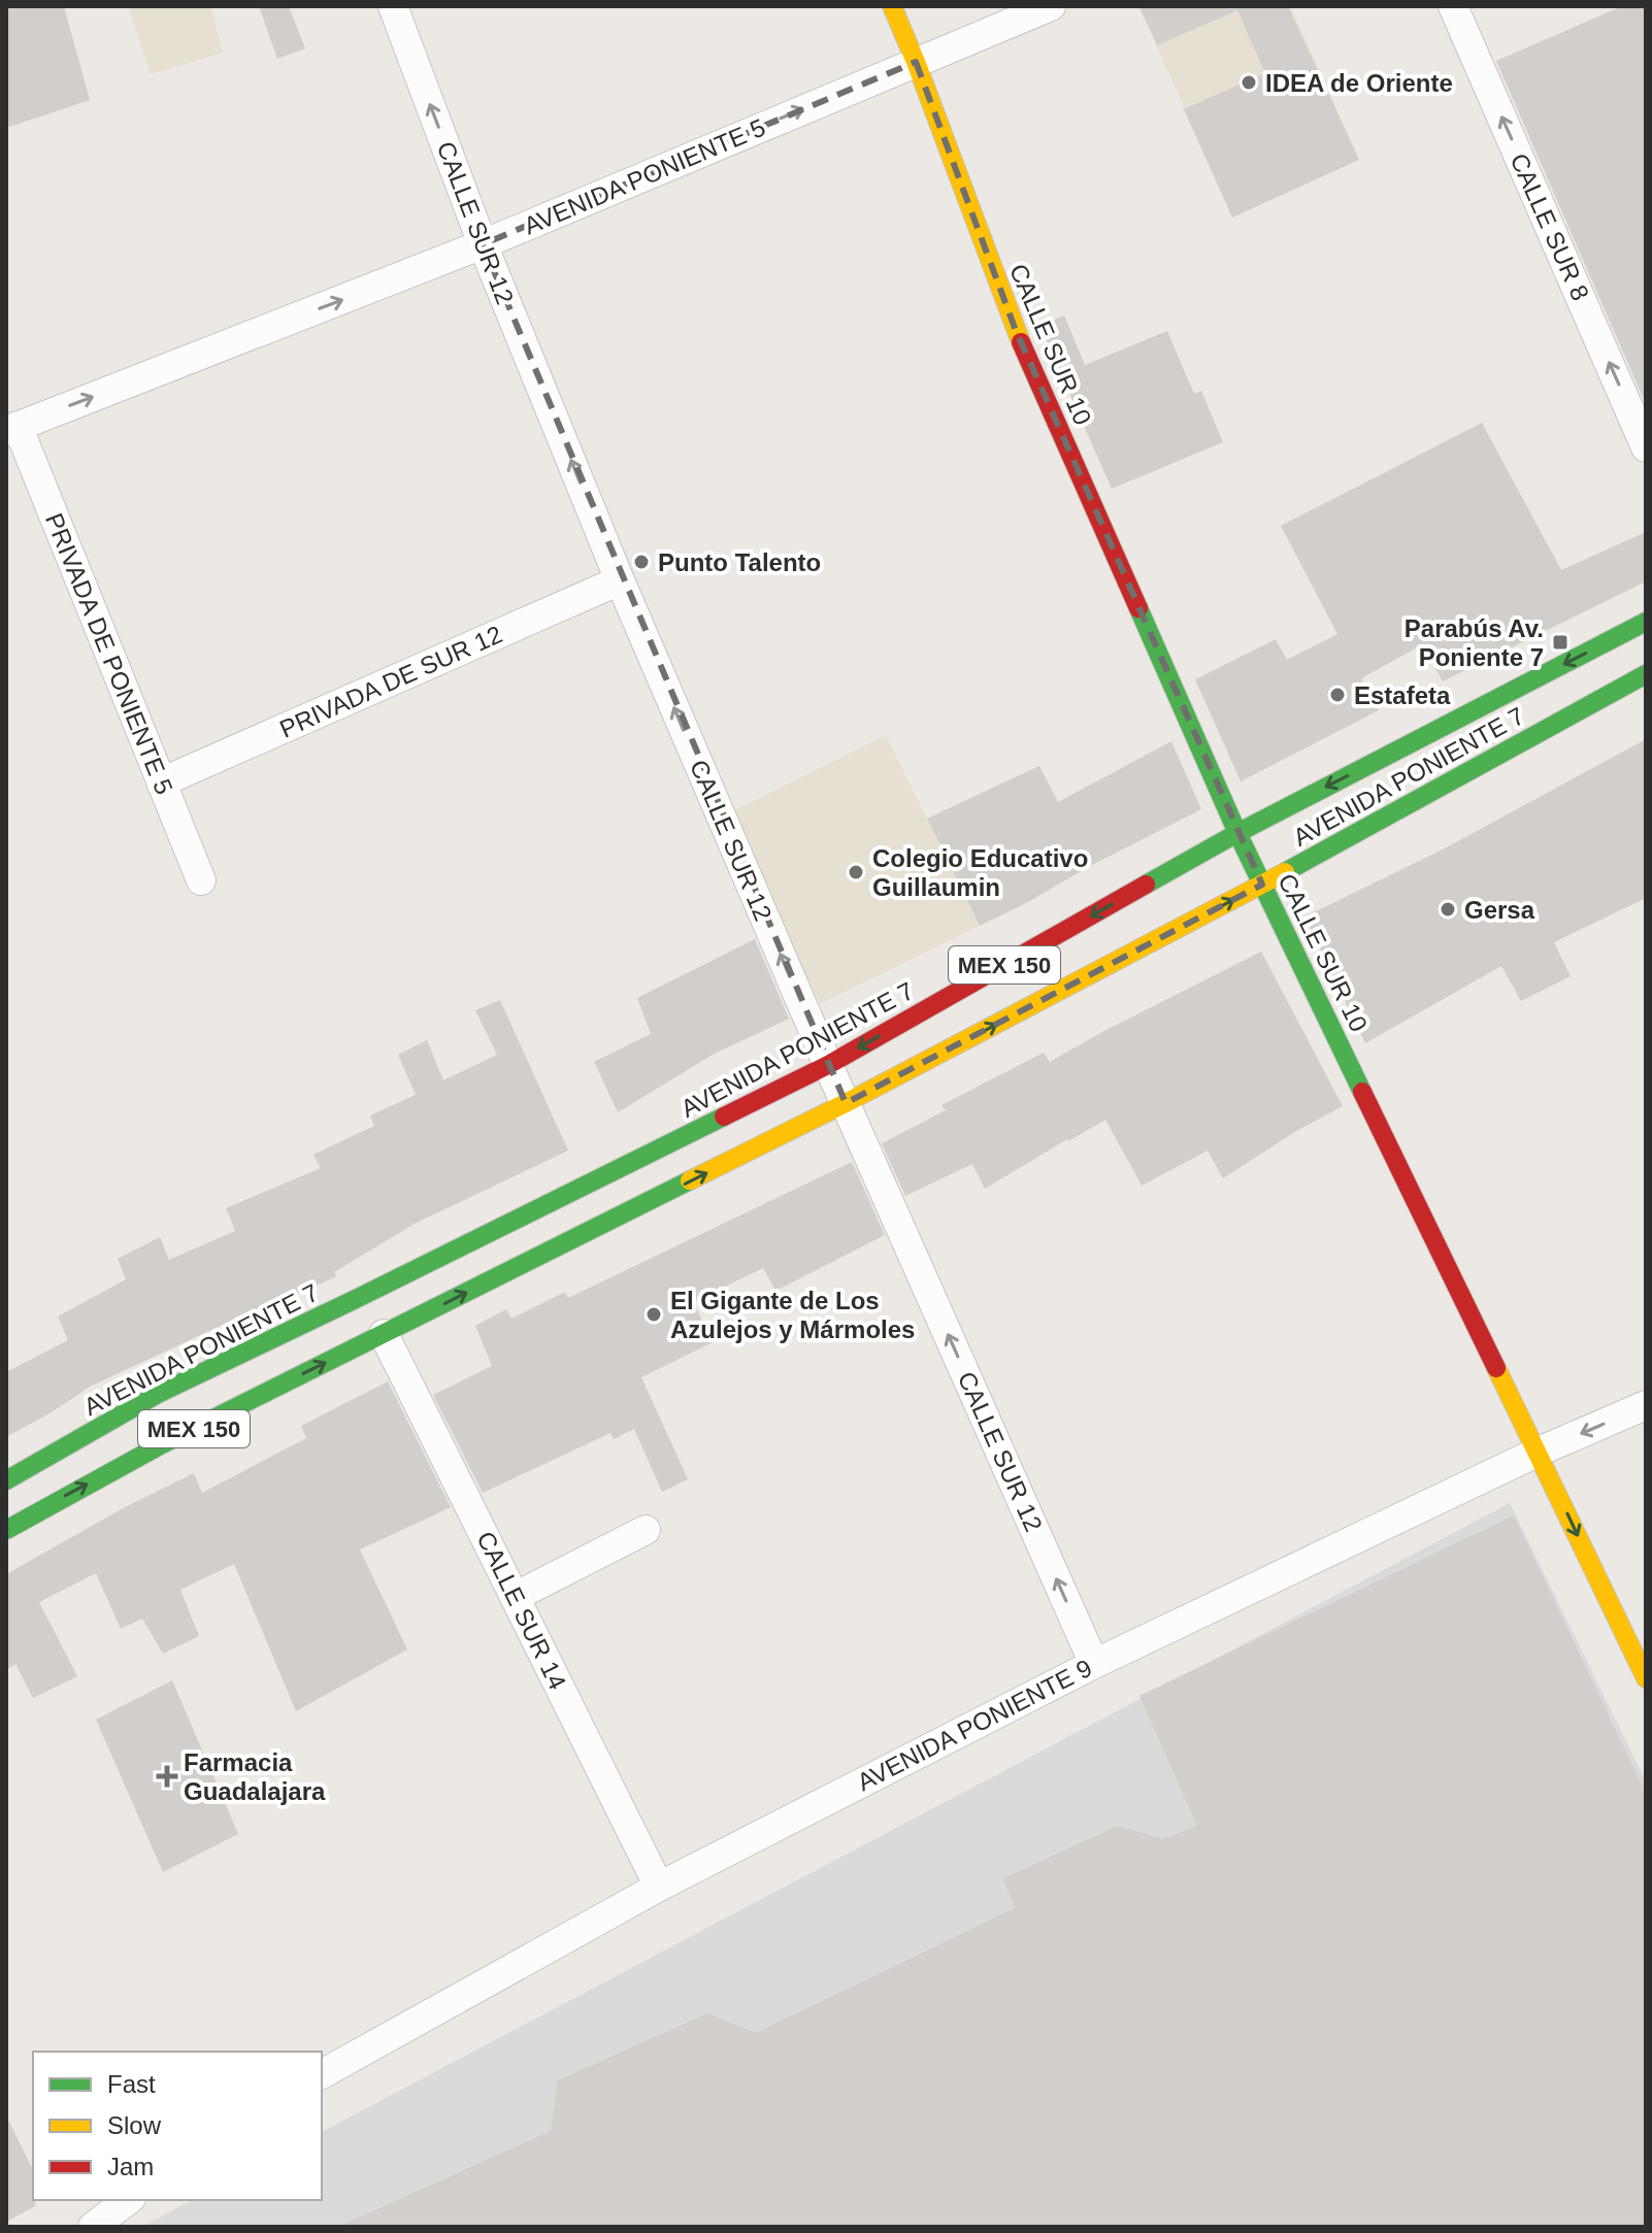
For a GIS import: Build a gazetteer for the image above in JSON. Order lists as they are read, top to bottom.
{
  "streets": {
    "main road": ["CALLE SUR 10", "AVENIDA PONIENTE 7", "MEX 150"],
    "street": [
      "AVENIDA PONIENTE 5",
      "CALLE SUR 12",
      "CALLE SUR 8",
      "PRIVADA DE PONIENTE 5",
      "PRIVADA DE SUR 12",
      "CALLE SUR 14",
      "AVENIDA PONIENTE 9"
    ]
  },
  "crossings": [
    ["AVENIDA PONIENTE 5", "CALLE SUR 12"],
    ["AVENIDA PONIENTE 5", "CALLE SUR 10"],
    ["AVENIDA PONIENTE 5", "PRIVADA DE PONIENTE 5"],
    ["CALLE SUR 12", "PRIVADA DE SUR 12"],
    ["CALLE SUR 12", "AVENIDA PONIENTE 7"],
    ["CALLE SUR 12", "AVENIDA PONIENTE 9"],
    ["CALLE SUR 10", "AVENIDA PONIENTE 7"],
    ["CALLE SUR 10", "AVENIDA PONIENTE 9"],
    ["PRIVADA DE PONIENTE 5", "PRIVADA DE SUR 12"],
    ["AVENIDA PONIENTE 7", "CALLE SUR 14"],
    ["CALLE SUR 14", "AVENIDA PONIENTE 9"]
  ],
  "one_way": ["AVENIDA PONIENTE 5", "CALLE SUR 12", "CALLE SUR 8"],
  "places": {
    "other": [
      "IDEA de Oriente",
      "Punto Talento",
      "Estafeta",
      "Colegio Educativo Guillaumin",
      "Gersa",
      "El Gigante de Los Azulejos y Mármoles"
    ],
    "transit": ["Parabús Av. Poniente 7"],
    "health": ["Farmacia Guadalajara"]
  },
  "legend": ["Fast", "Slow", "Jam"]
}
